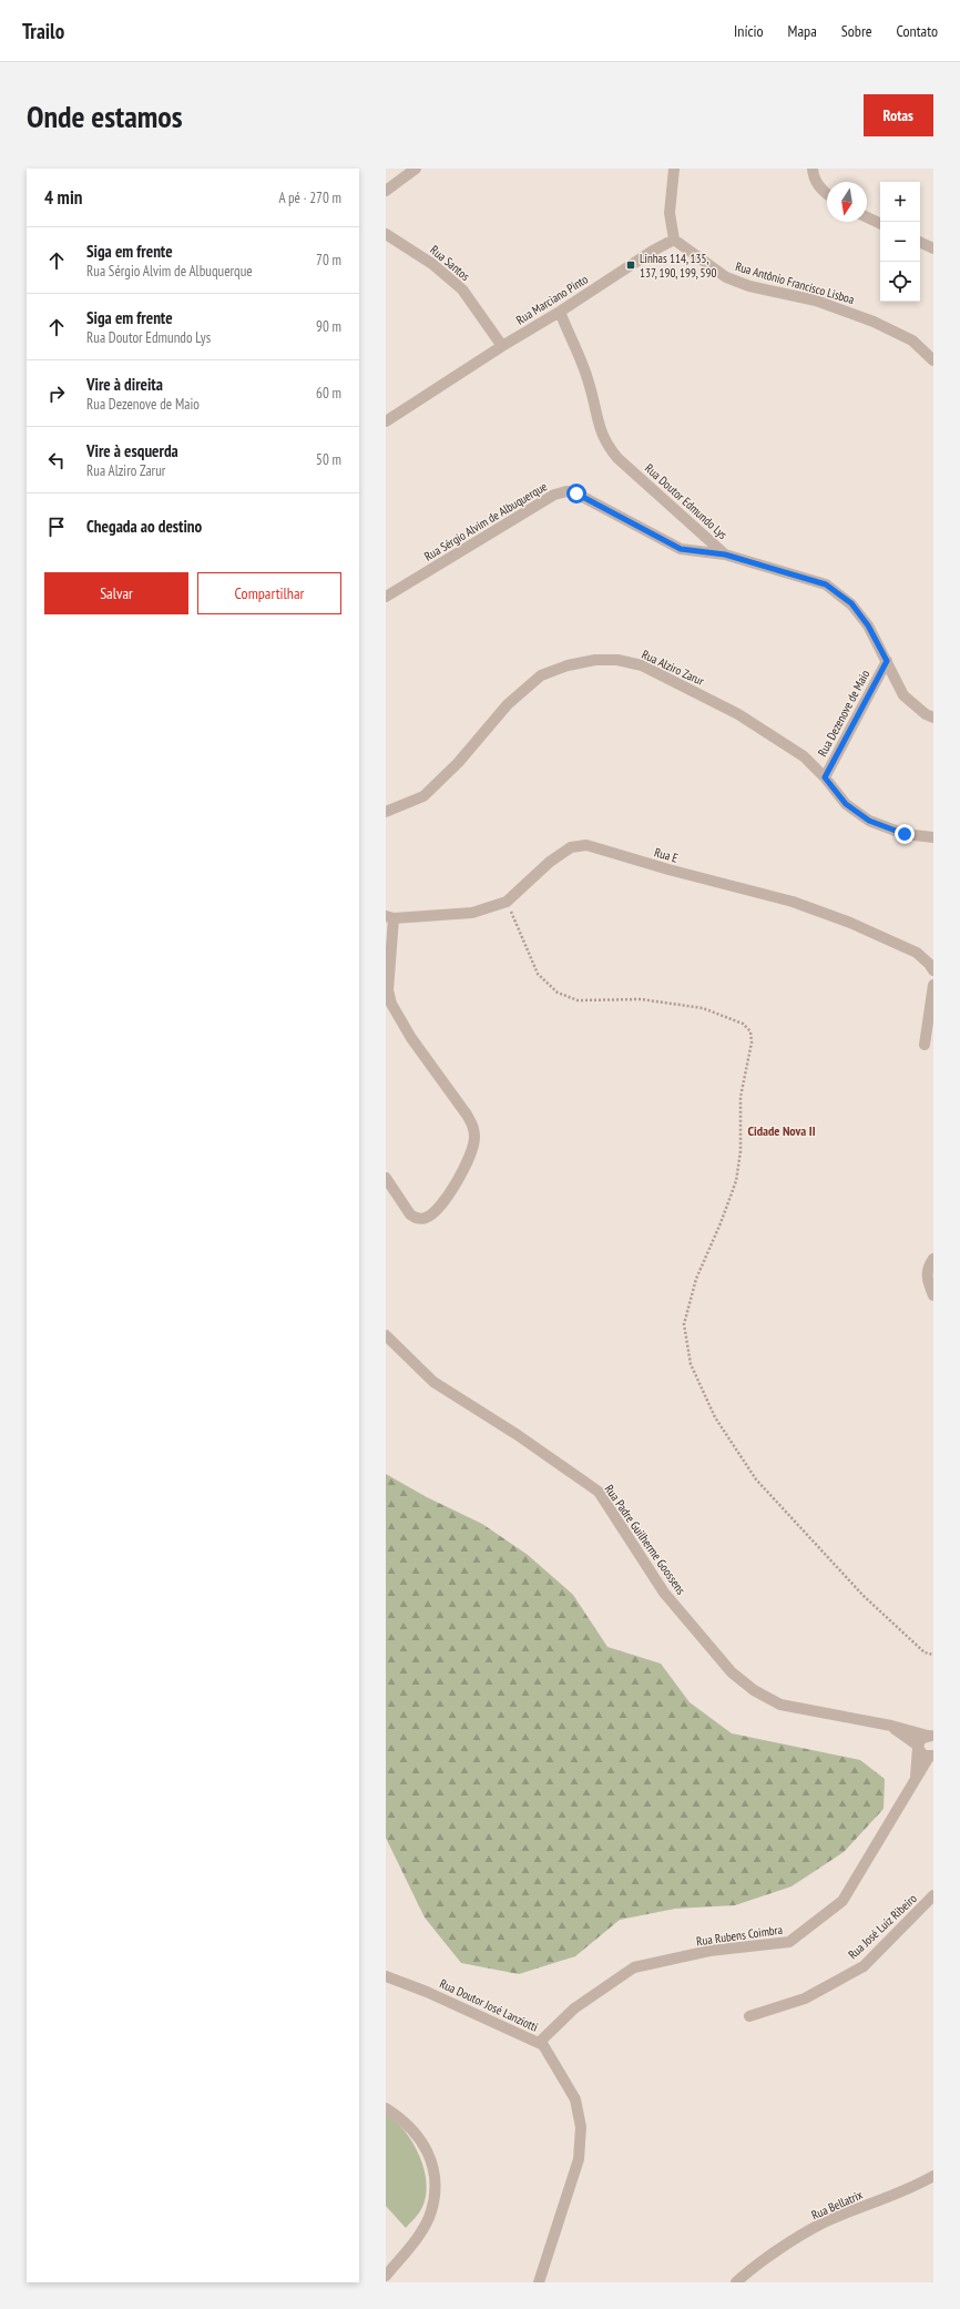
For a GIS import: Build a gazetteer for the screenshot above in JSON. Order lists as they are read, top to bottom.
{
  "streets": {
    "street": [
      "Rua Santos",
      "Rua Antônio Francisco Lisboa",
      "Rua Marciano Pinto",
      "Rua Doutor Edmundo Lys",
      "Rua Sérgio Alvim de Albuquerque",
      "Rua Alziro Zarur",
      "Rua Dezenove de Maio",
      "Rua E",
      "Rua Padre Guilherme Goossens",
      "Rua José Luiz Ribeiro",
      "Rua Rubens Coimbra",
      "Rua Doutor José Lanziotti",
      "Rua Bellatrix"
    ]
  },
  "crossings": [
    ["Rua Santos", "Rua Marciano Pinto"],
    ["Rua Antônio Francisco Lisboa", "Rua Marciano Pinto"],
    ["Rua Marciano Pinto", "Rua Doutor Edmundo Lys"],
    ["Rua Doutor Edmundo Lys", "Rua Sérgio Alvim de Albuquerque"],
    ["Rua Doutor Edmundo Lys", "Rua Dezenove de Maio"],
    ["Rua Alziro Zarur", "Rua Dezenove de Maio"],
    ["Rua Rubens Coimbra", "Rua Doutor José Lanziotti"]
  ],
  "districts": ["Cidade Nova II"],
  "places": {
    "transit": ["Linhas 114, 135, 137, 190, 199, 590"]
  },
  "north": "bottom",
  "page": {
    "header": "Trailo",
    "nav": [
      "Início",
      "Mapa",
      "Sobre",
      "Contato"
    ],
    "buttons": [
      "Rotas",
      ["Salvar", "Compartilhar"]
    ],
    "title": "Onde estamos",
    "heading": ["4 min", "A pé · 270 m"],
    "map_buttons": ["+", "−"],
    "list": [
      ["Siga em frente", "Rua Sérgio Alvim de Albuquerque", "70 m"],
      ["Siga em frente", "Rua Doutor Edmundo Lys", "90 m"],
      ["Vire à direita", "Rua Dezenove de Maio", "60 m"],
      ["Vire à esquerda", "Rua Alziro Zarur", "50 m"],
      "Chegada ao destino"
    ]
  }
}
